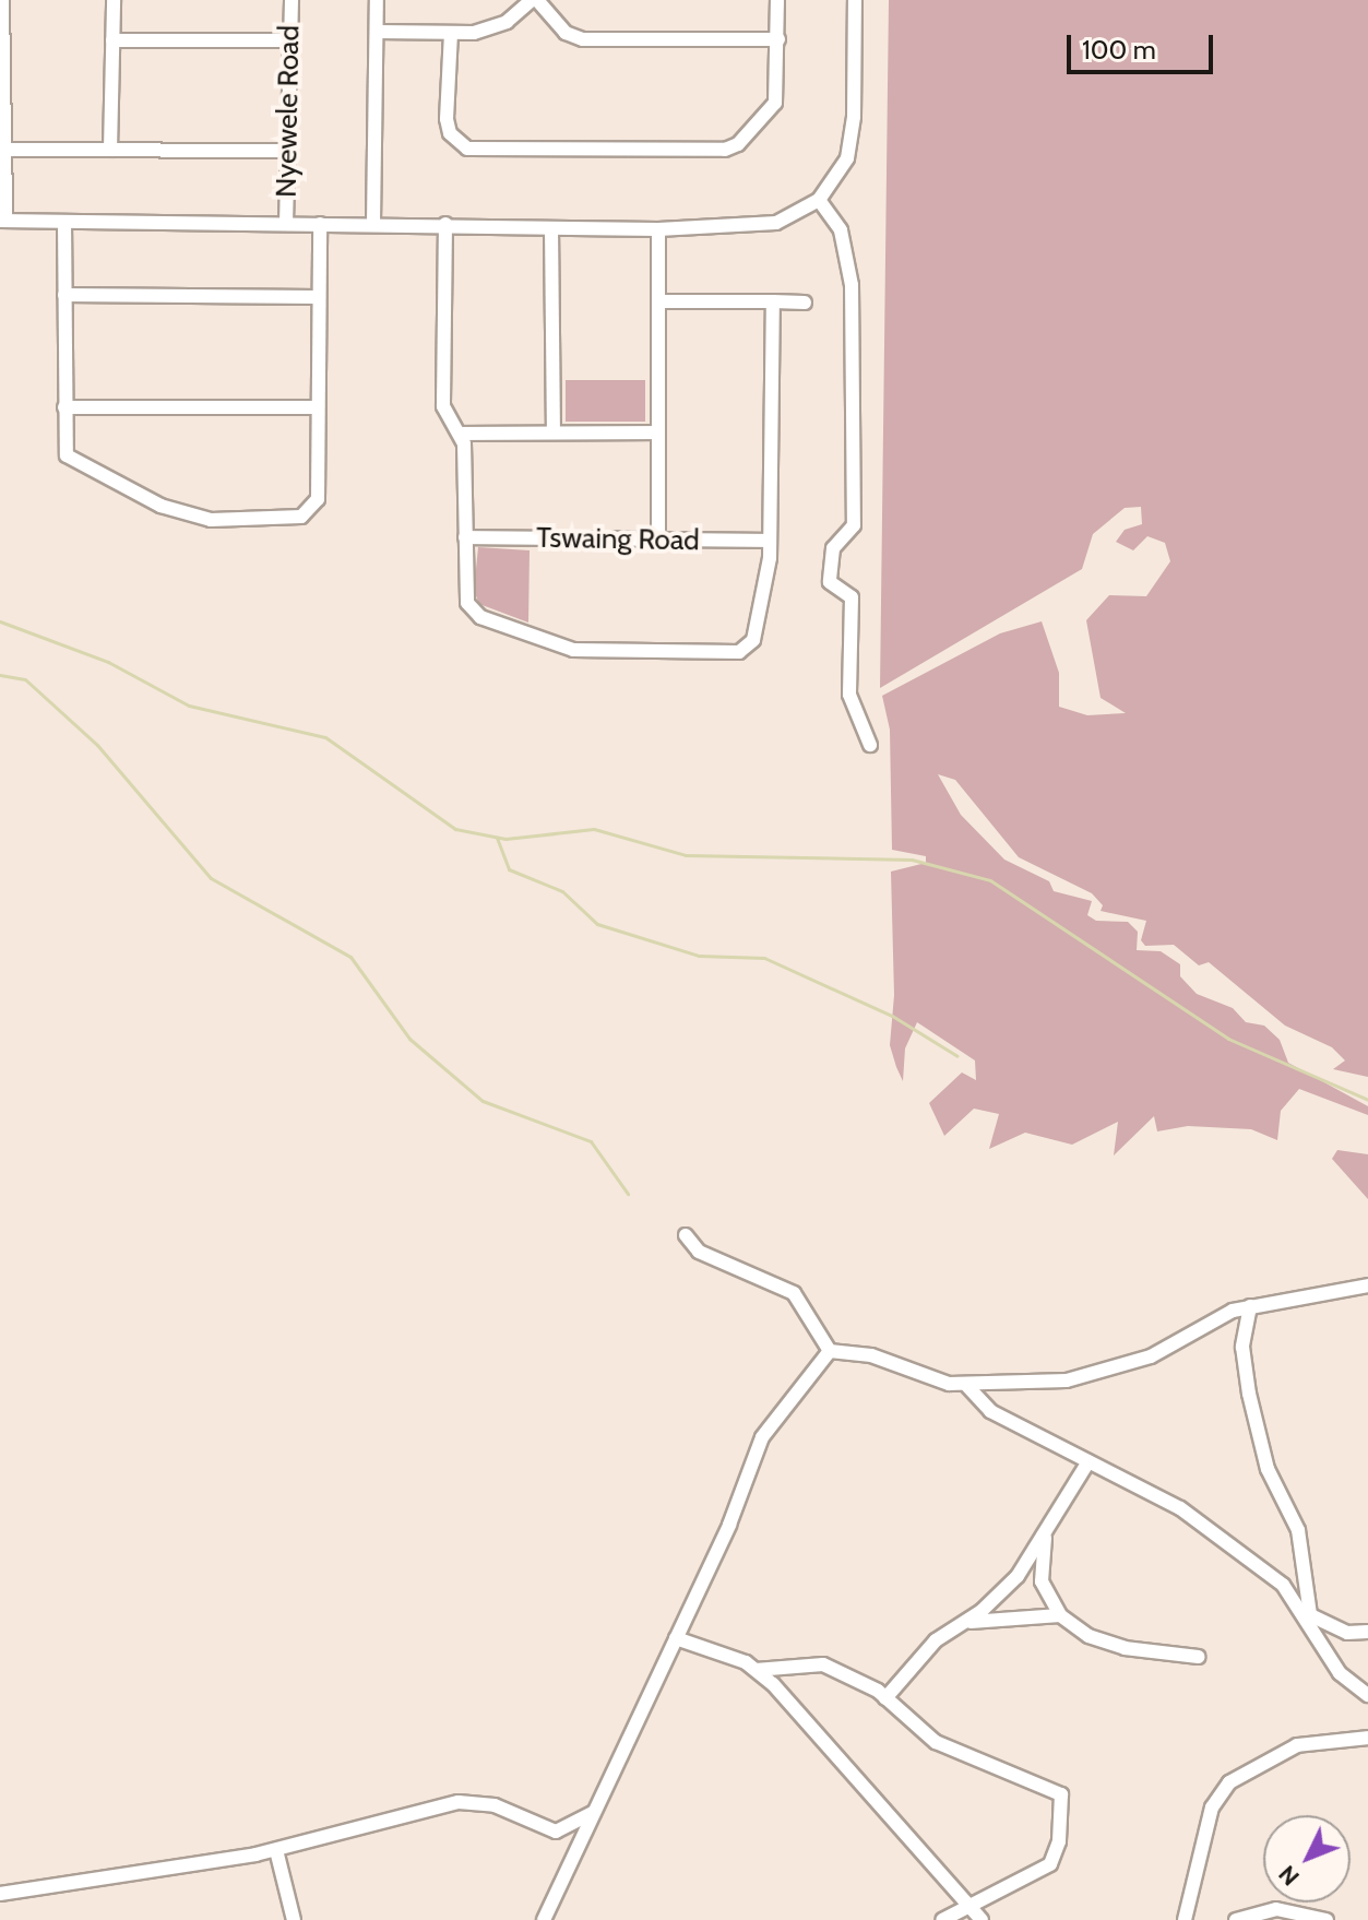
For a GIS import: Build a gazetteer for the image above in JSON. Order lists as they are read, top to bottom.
{
  "streets": {
    "street": ["Nyewele Road", "Tswaing Road"]
  },
  "scale_bar": "100 m",
  "north": "bottom left"
}
